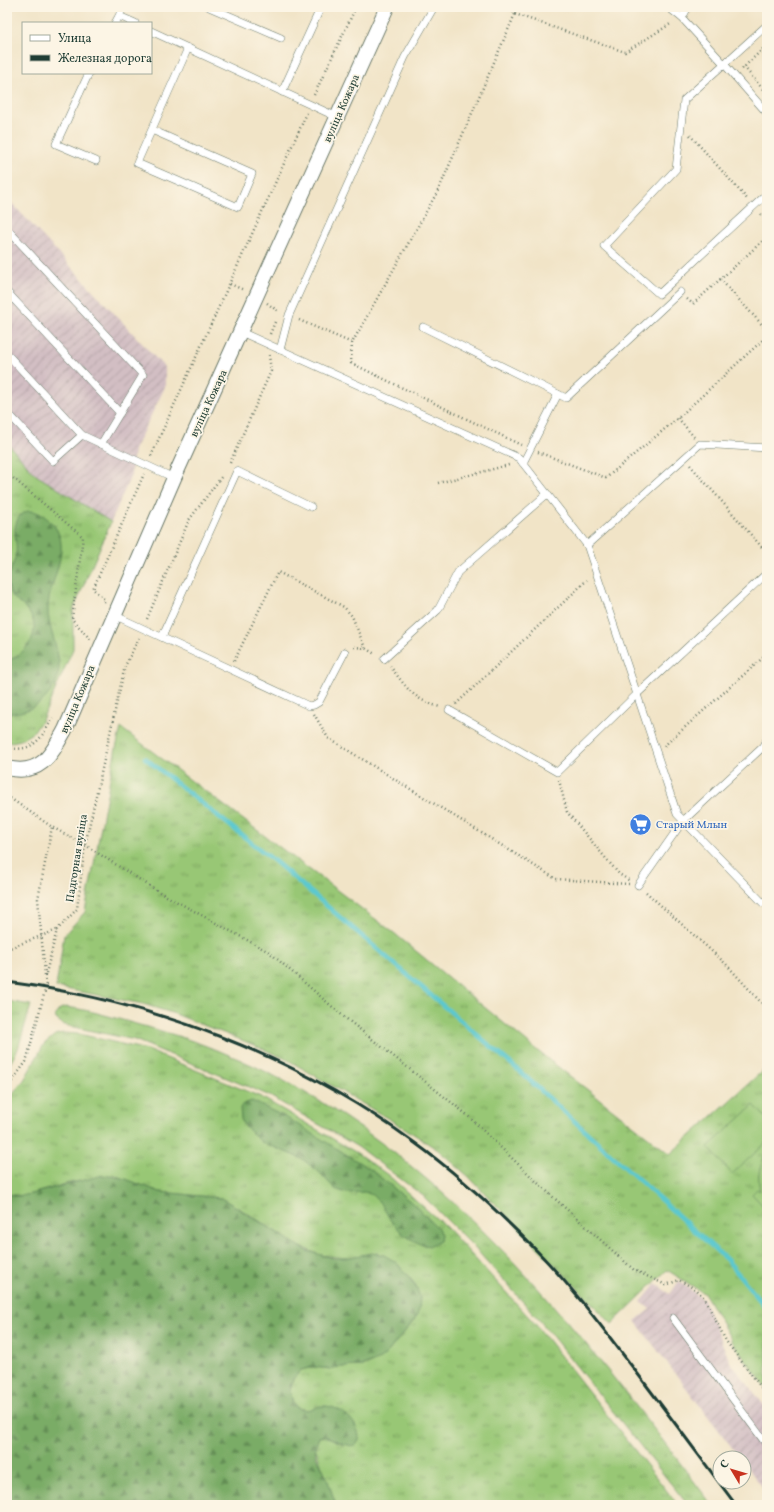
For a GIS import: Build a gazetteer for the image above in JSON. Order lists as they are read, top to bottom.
{
  "streets": {
    "street": ["вуліца Кожара"],
    "path": ["Падгорная вуліца"]
  },
  "places": {
    "supermarket": ["Старый Млын"]
  },
  "legend": ["Улица", "Железная дорога"],
  "north": "top left"
}
